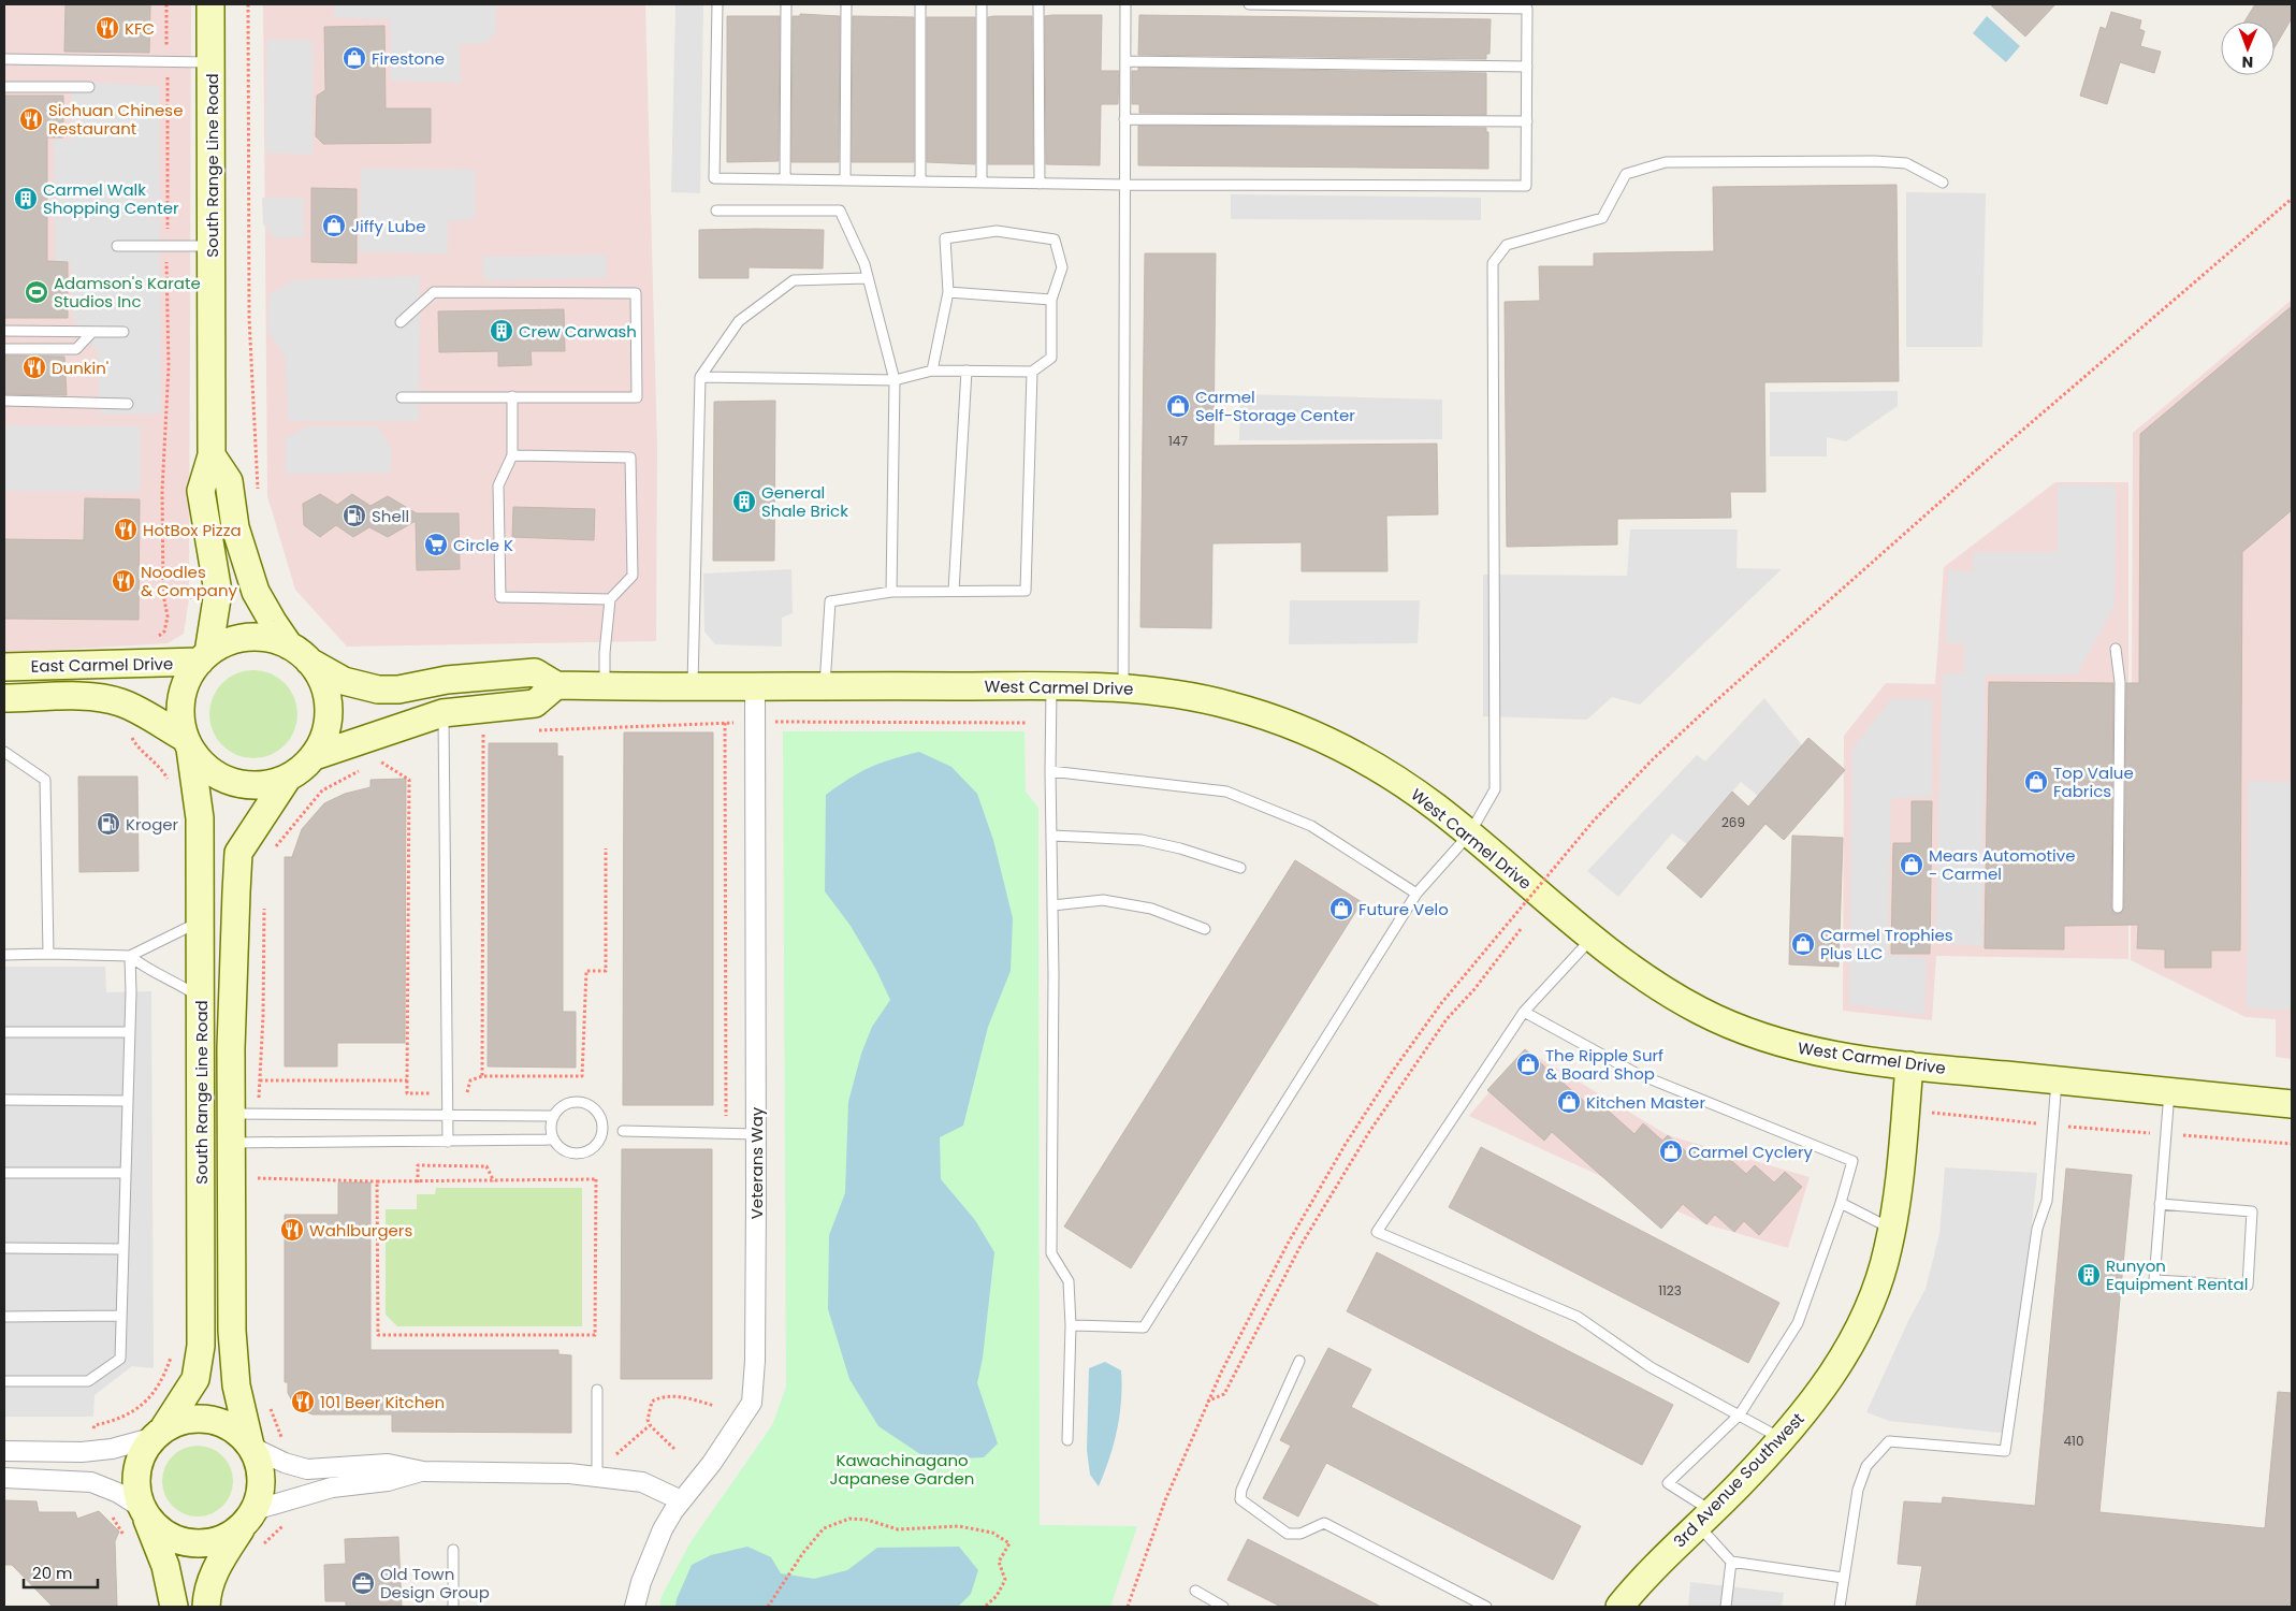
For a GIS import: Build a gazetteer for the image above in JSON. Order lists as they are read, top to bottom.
{
  "streets": {
    "street": [
      "South Range Line Road",
      "East Carmel Drive",
      "West Carmel Drive",
      "Veterans Way",
      "3rd Avenue Southwest"
    ]
  },
  "crossings": [
    ["South Range Line Road", "East Carmel Drive"],
    ["South Range Line Road", "West Carmel Drive"],
    ["East Carmel Drive", "West Carmel Drive"],
    ["West Carmel Drive", "Veterans Way"],
    ["West Carmel Drive", "3rd Avenue Southwest"]
  ],
  "parks": ["Kawachinagano Japanese Garden"],
  "places": {
    "restaurant": [
      "KFC",
      "Sichuan Chinese Restaurant",
      "Dunkin'",
      "HotBox Pizza",
      "Noodles & Company",
      "Wahlburgers",
      "101 Beer Kitchen"
    ],
    "shop": [
      "Firestone",
      "Jiffy Lube",
      "Carmel Self-Storage Center",
      "Top Value Fabrics",
      "Mears Automotive - Carmel",
      "Future Velo",
      "Carmel Trophies Plus LLC",
      "The Ripple Surf & Board Shop",
      "Kitchen Master",
      "Carmel Cyclery"
    ],
    "building": [
      "Carmel Walk Shopping Center",
      "Crew Carwash",
      "General Shale Brick",
      "Runyon Equipment Rental"
    ],
    "sports": ["Adamson's Karate Studios Inc"],
    "fuel station": ["Shell", "Kroger"],
    "supermarket": ["Circle K"],
    "office": ["Old Town Design Group"]
  },
  "house_numbers": [
    "147",
    "269",
    "1123",
    "410"
  ],
  "scale_bar": "20 m",
  "north": "bottom"
}
